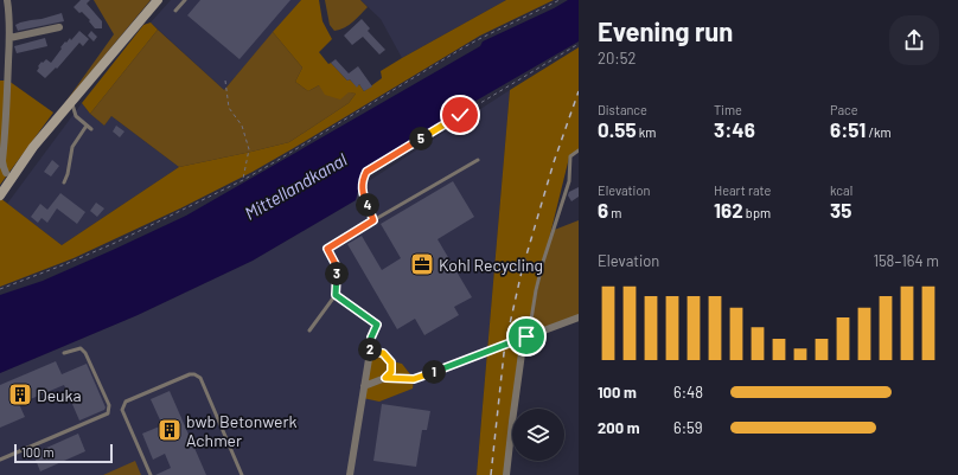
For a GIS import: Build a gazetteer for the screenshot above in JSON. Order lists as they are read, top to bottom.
{
  "water": ["Mittellandkanal"],
  "places": {
    "office": ["Kohl Recycling"],
    "building": ["Deuka", "bwb Betonwerk Achmer"]
  },
  "scale_bar": "100 m",
  "page": {
    "heading": ["Evening run", "20:52"],
    "stats": [
      ["Distance", "0.55 km"],
      ["Time", "3:46"],
      ["Pace", "6:51 /km"],
      ["Elevation", "6 m"],
      ["Heart rate", "162 bpm"],
      ["kcal", "35"]
    ],
    "pins": [
      "5",
      "4",
      "3",
      "2",
      "1"
    ],
    "chart": ["Elevation", "158–164 m"],
    "list": [
      {
        "name": "100 m",
        "note": "6:48"
      },
      {
        "name": "200 m",
        "note": "6:59"
      }
    ],
    "scale": "100 m"
  }
}
